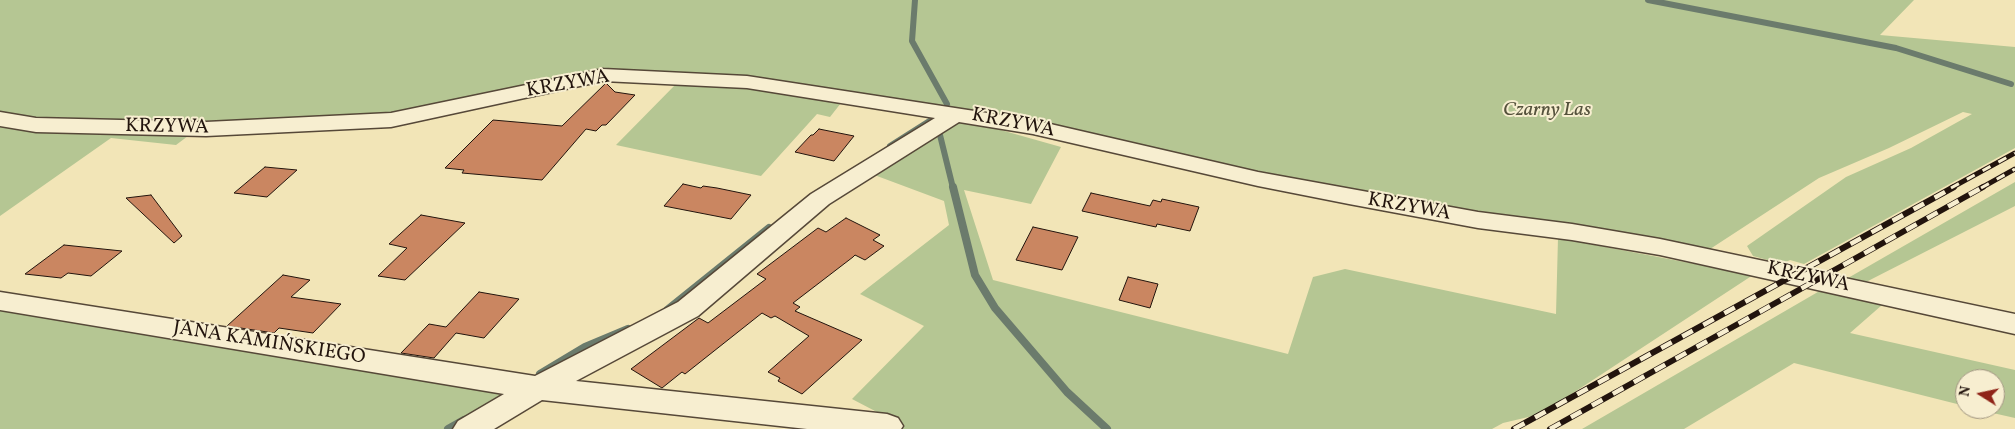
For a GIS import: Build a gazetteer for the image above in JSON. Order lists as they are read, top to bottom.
{
  "streets": {
    "street": ["KRZYWA", "JANA KAMIŃSKIEGO"]
  },
  "parks": ["Czarny Las"],
  "north": "left"
}
